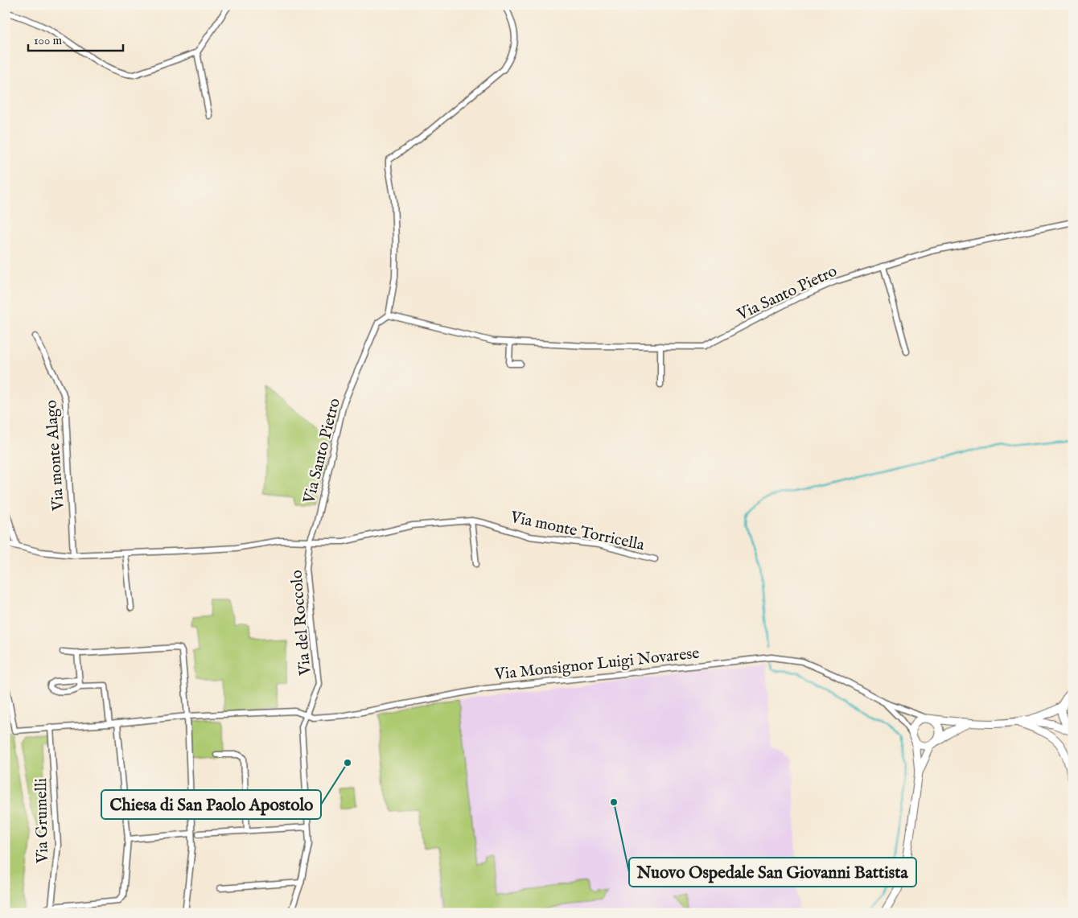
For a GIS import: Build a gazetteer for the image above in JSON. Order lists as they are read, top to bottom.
{
  "streets": {
    "street": [
      "Via Santo Pietro",
      "Via monte Alago",
      "Via monte Torricella",
      "Via del Roccolo",
      "Via Monsignor Luigi Novarese",
      "Via Grumelli"
    ]
  },
  "crossings": [
    ["Via Santo Pietro", "Via monte Torricella"],
    ["Via Santo Pietro", "Via del Roccolo"],
    ["Via monte Torricella", "Via del Roccolo"],
    ["Via del Roccolo", "Via Monsignor Luigi Novarese"]
  ],
  "places": ["Chiesa di San Paolo Apostolo", "Nuovo Ospedale San Giovanni Battista"],
  "scale_bar": "100 m"
}
